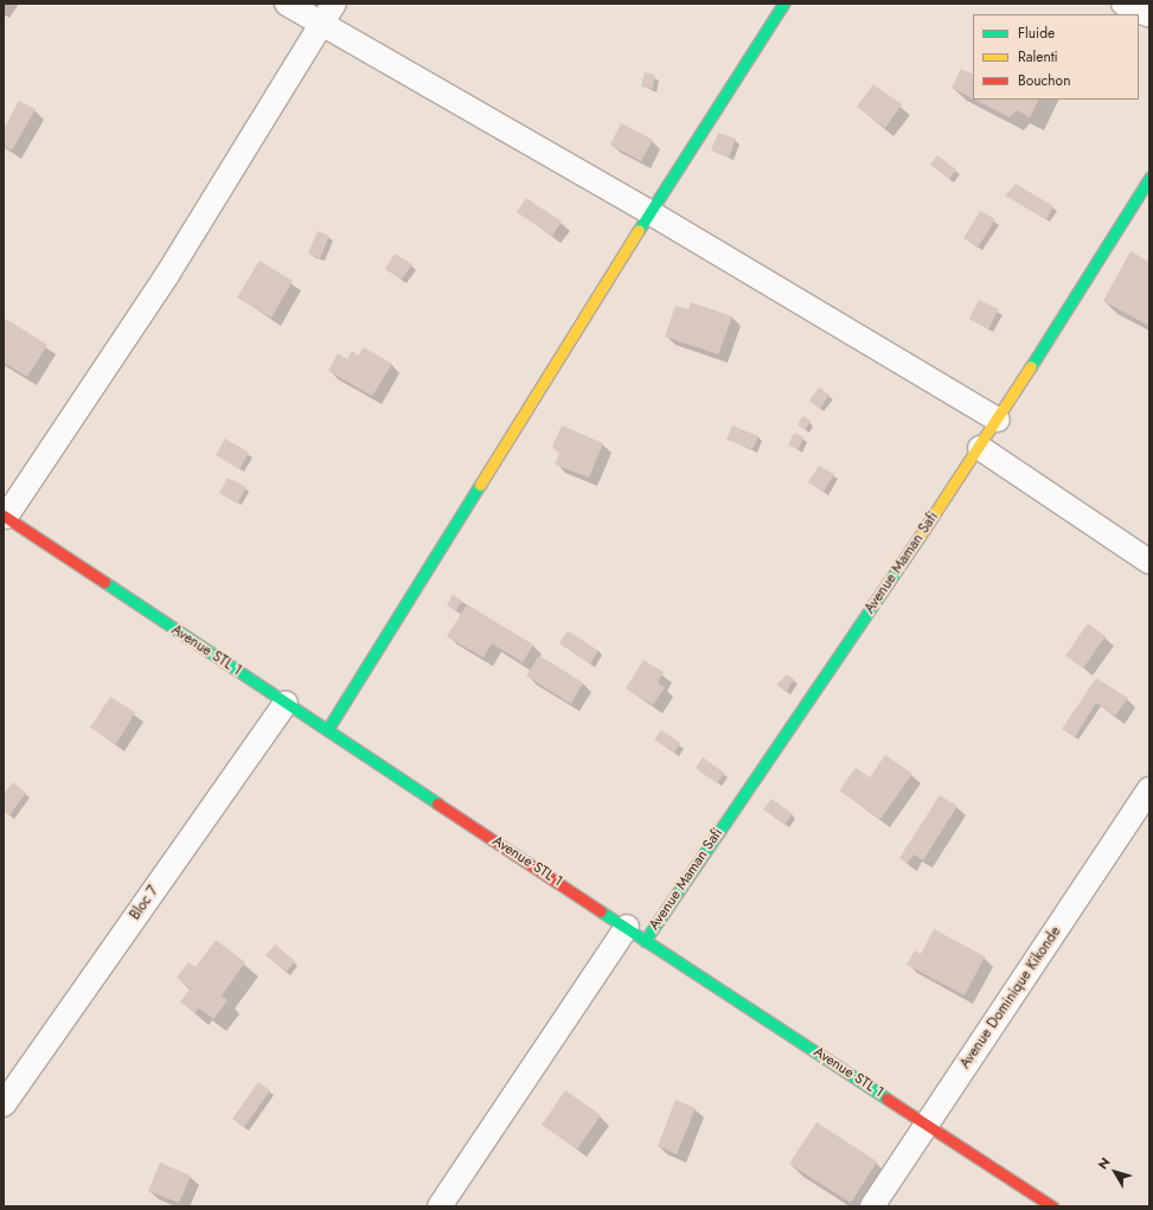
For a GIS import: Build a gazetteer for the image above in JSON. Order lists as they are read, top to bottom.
{
  "streets": {
    "street": [
      "Avenue Maman Safi",
      "Avenue STL 1",
      "Bloc 7",
      "Avenue Dominique Kikonde"
    ]
  },
  "crossings": [
    ["Avenue Maman Safi", "Avenue STL 1"],
    ["Avenue STL 1", "Bloc 7"],
    ["Avenue STL 1", "Avenue Dominique Kikonde"]
  ],
  "legend": ["Fluide", "Ralenti", "Bouchon"],
  "north": "top left"
}
